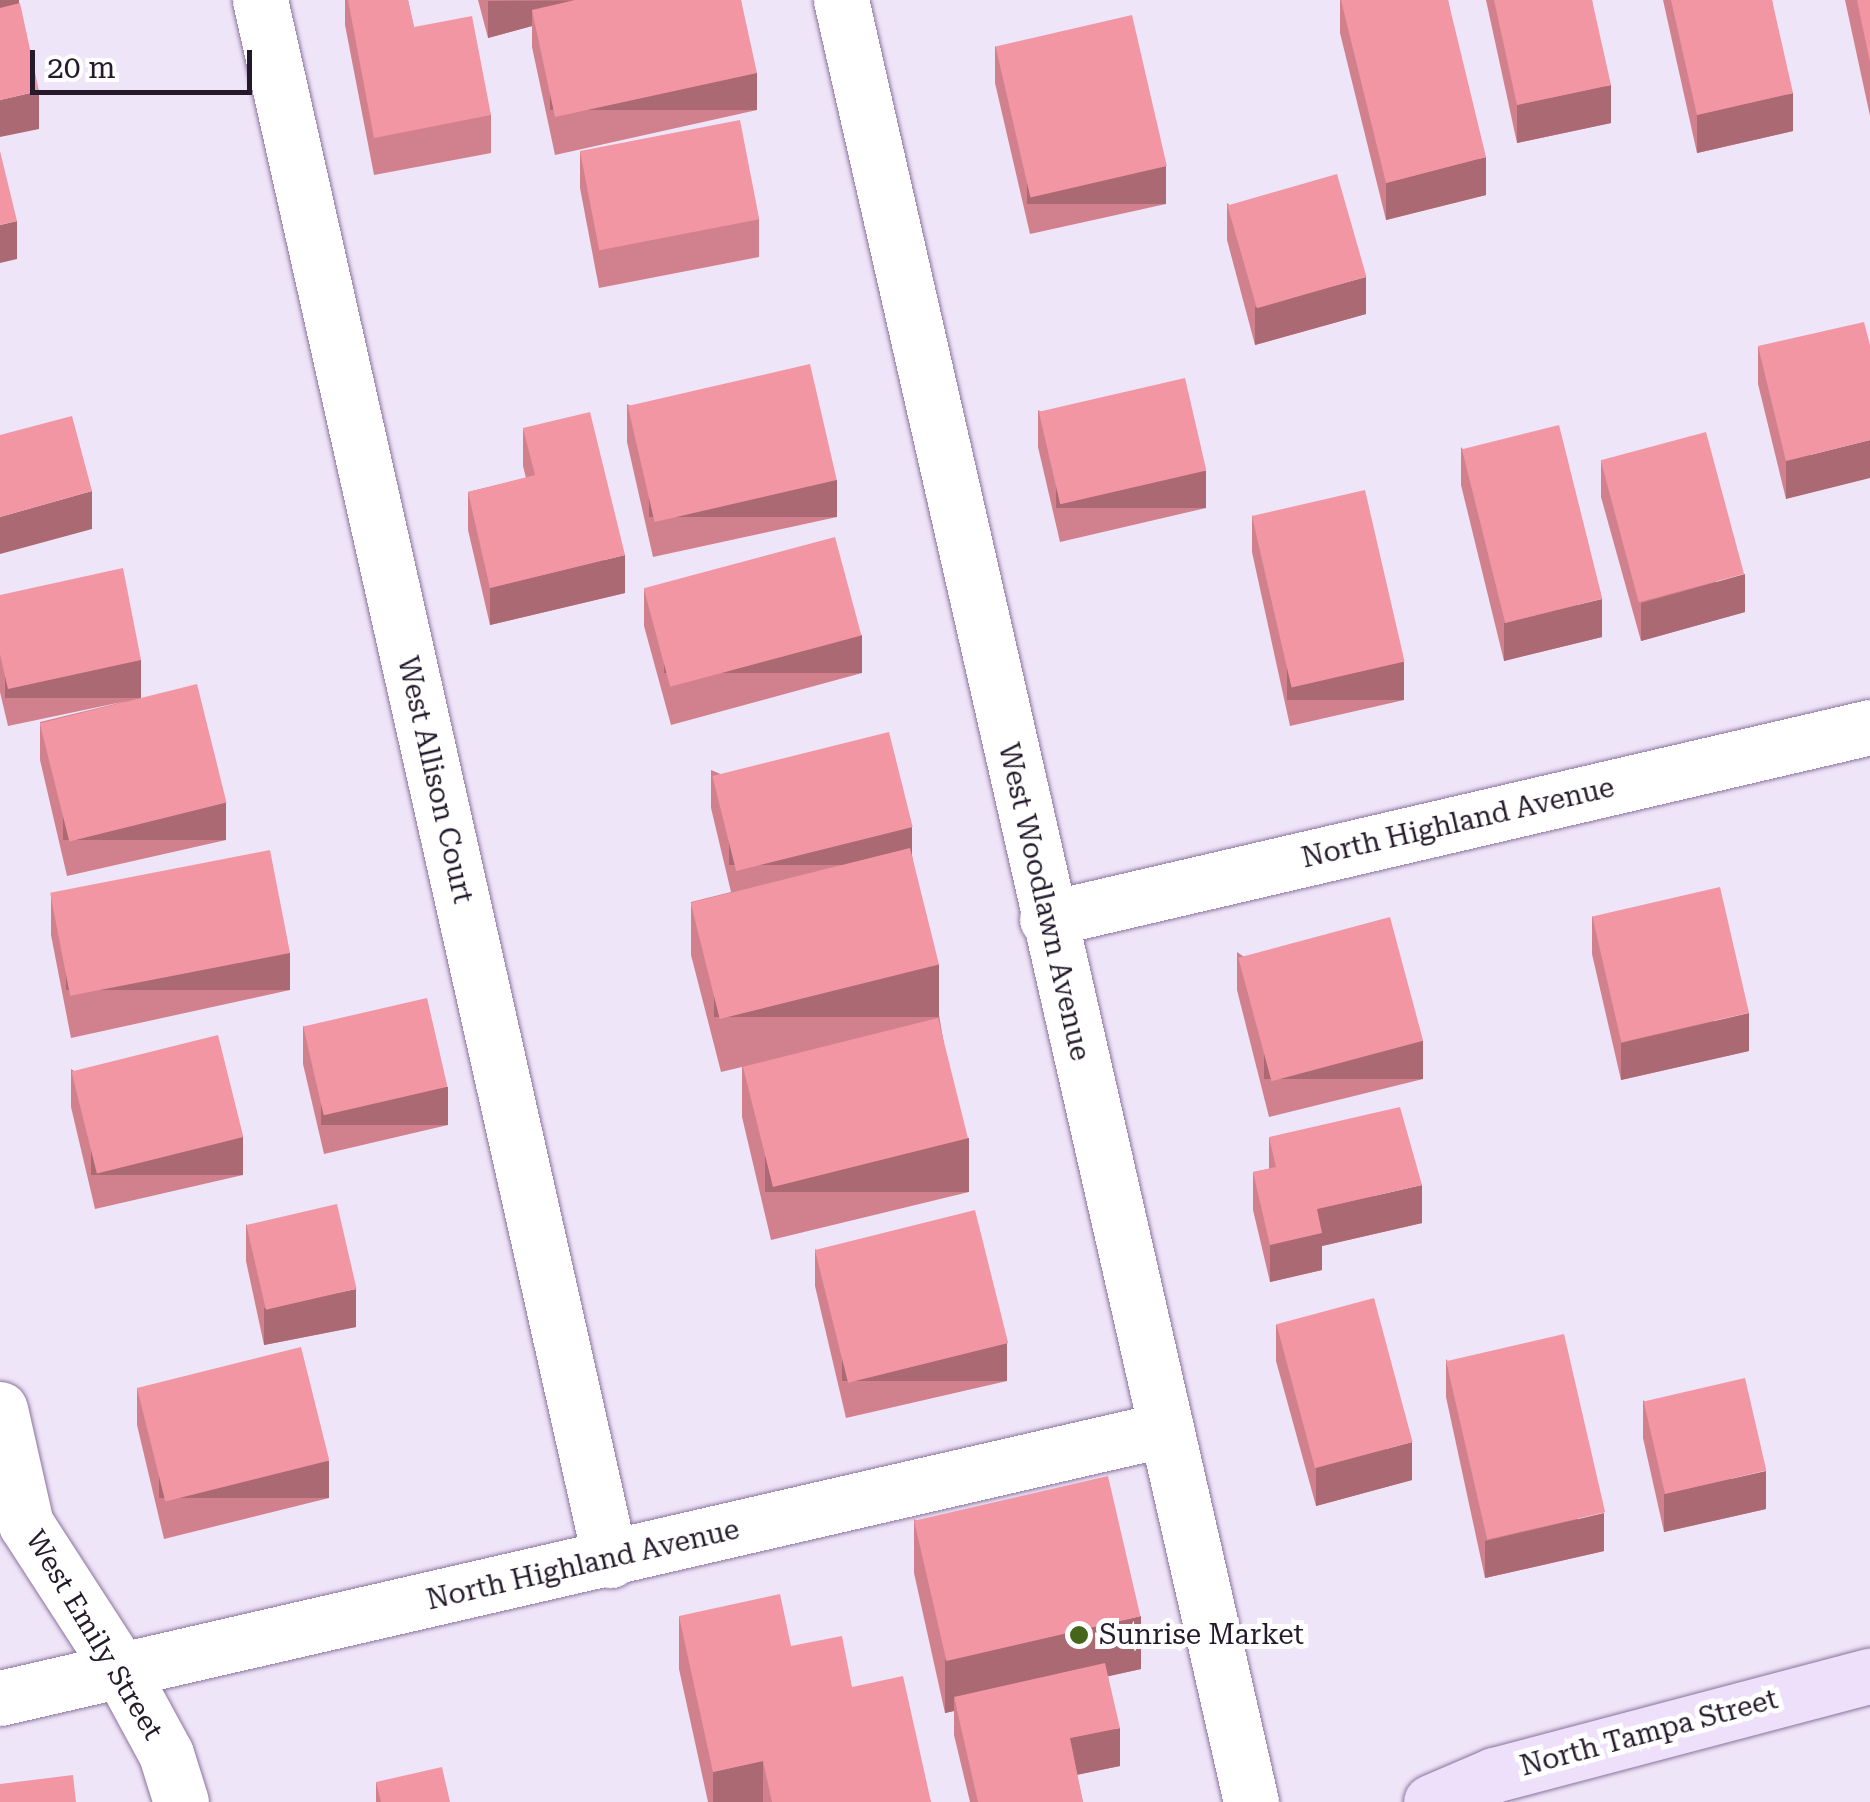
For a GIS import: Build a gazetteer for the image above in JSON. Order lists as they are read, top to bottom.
{
  "streets": {
    "main road": ["North Tampa Street"],
    "street": [
      "West Allison Court",
      "North Highland Avenue",
      "West Woodlawn Avenue",
      "West Emily Street"
    ]
  },
  "crossings": [
    ["West Allison Court", "North Highland Avenue"],
    ["North Highland Avenue", "West Woodlawn Avenue"],
    ["North Highland Avenue", "West Emily Street"]
  ],
  "places": ["Sunrise Market"],
  "scale_bar": "20 m"
}
